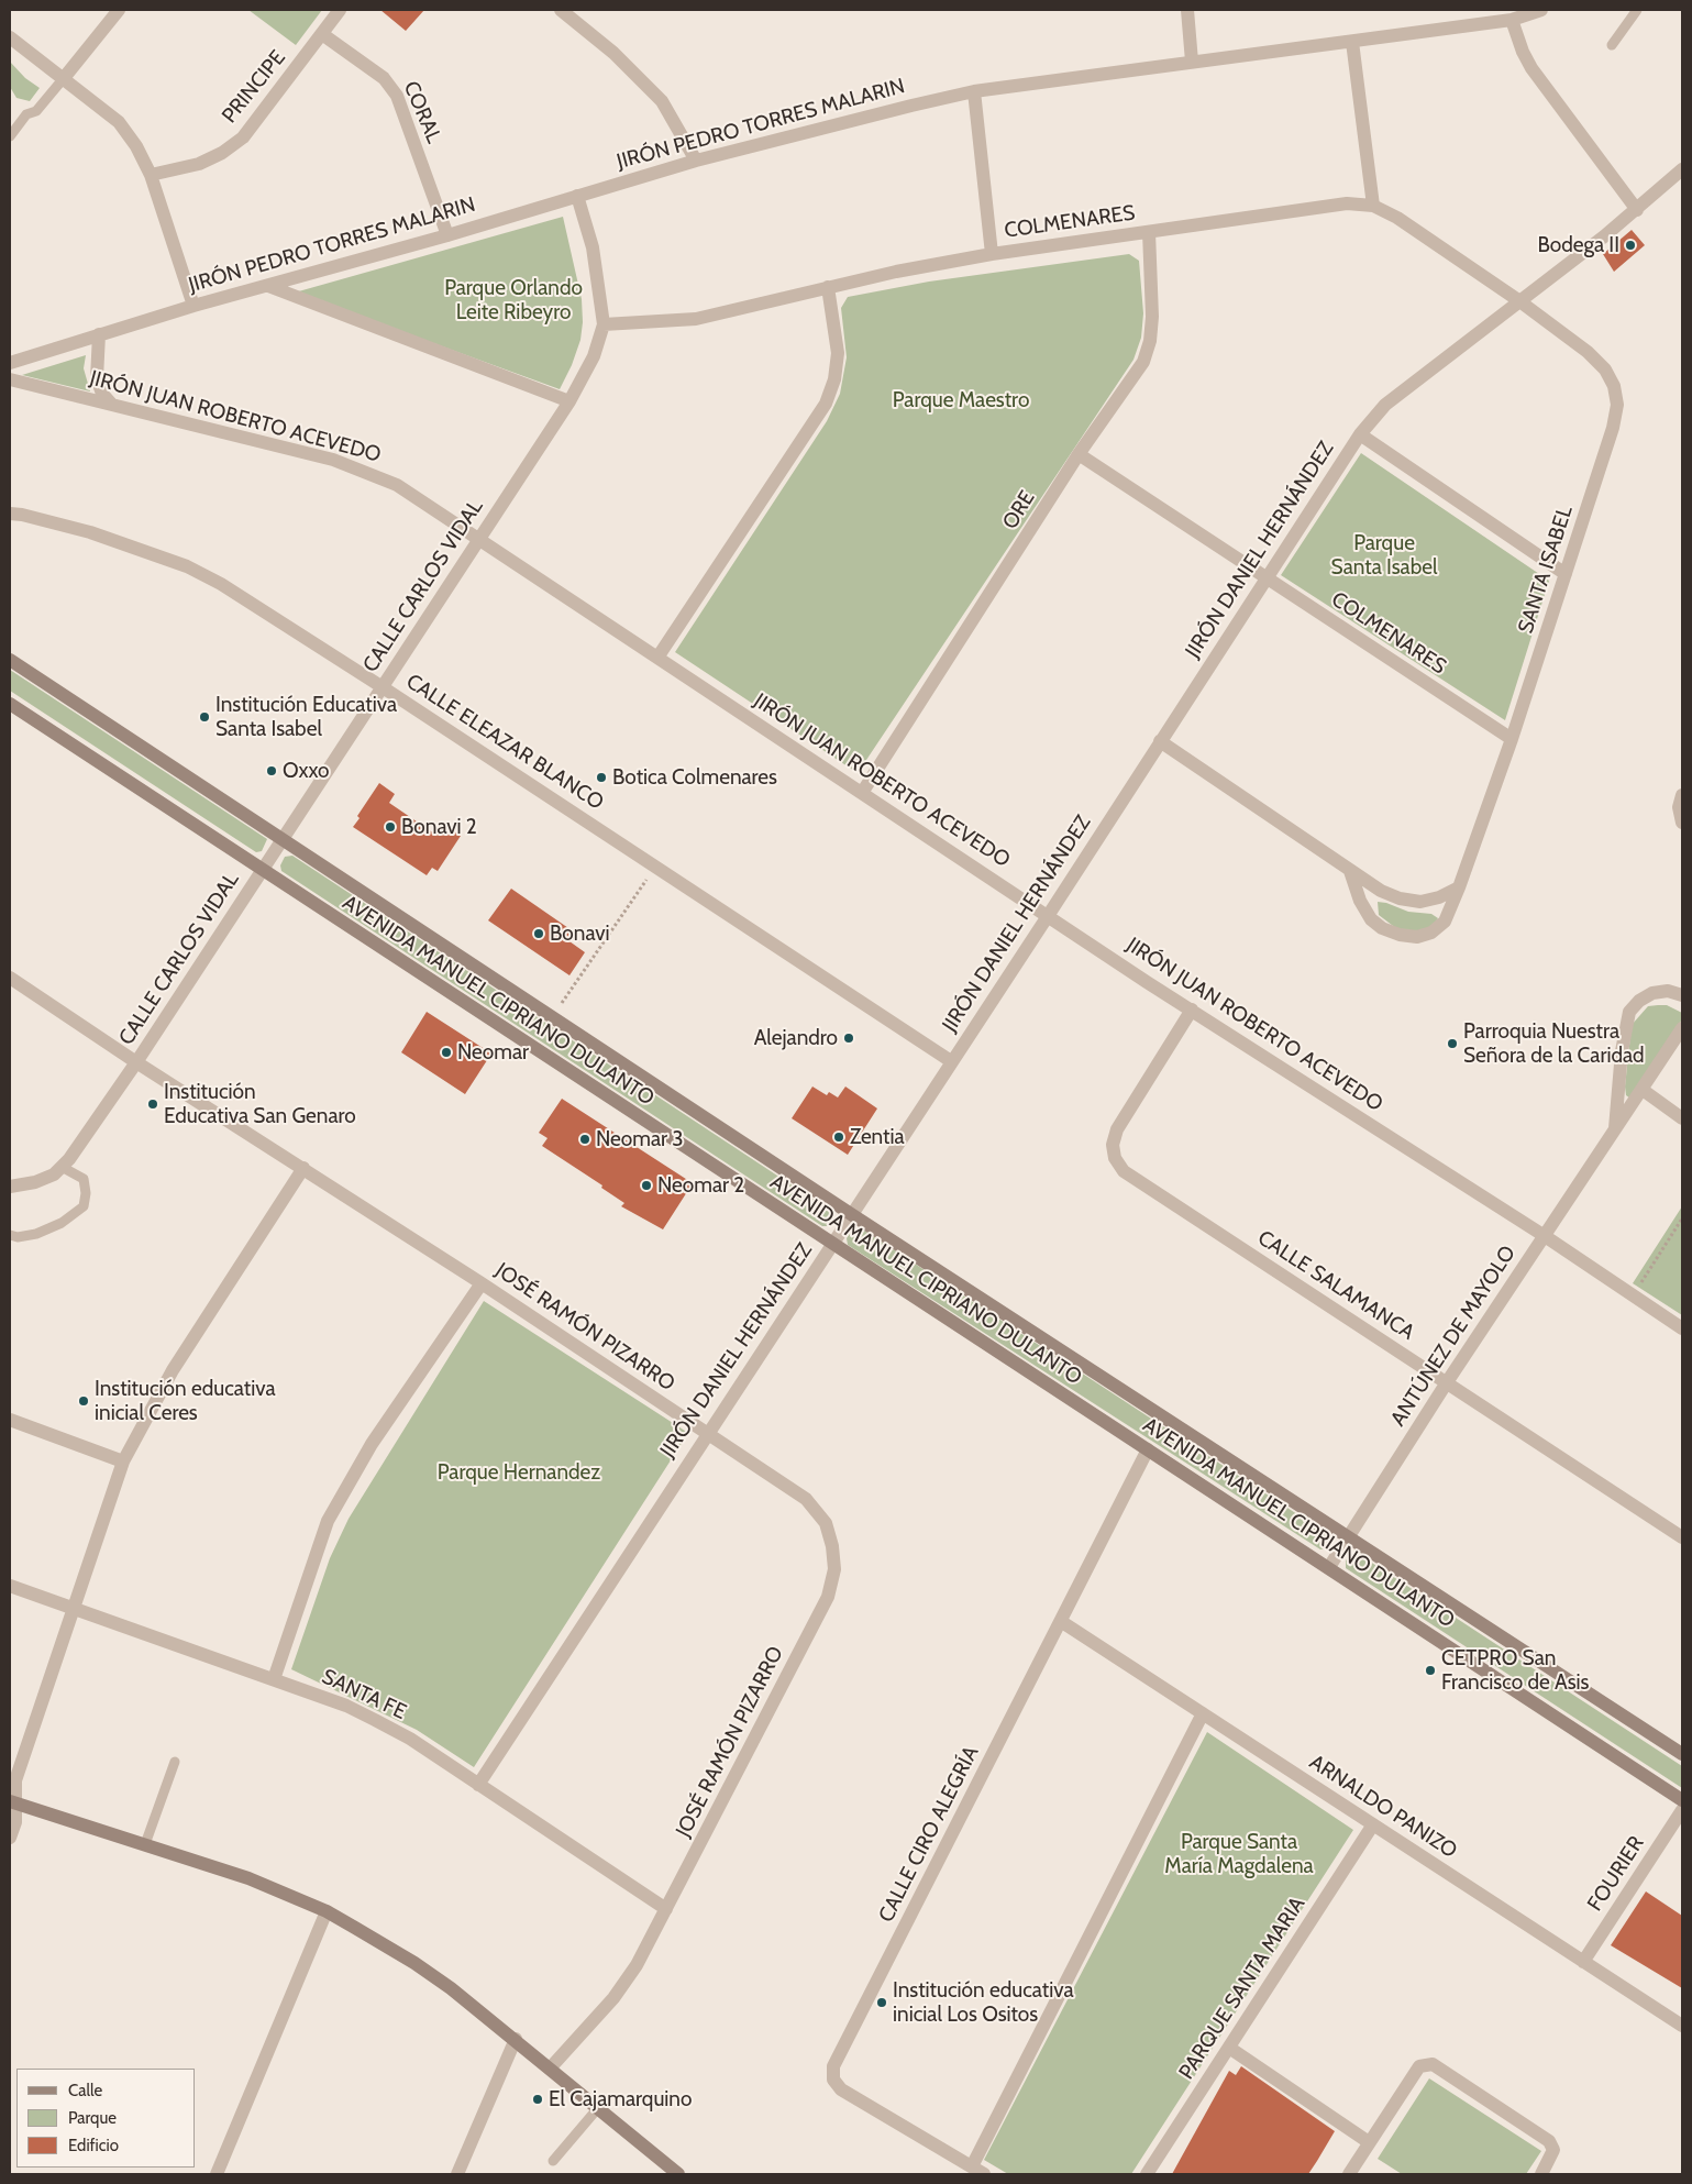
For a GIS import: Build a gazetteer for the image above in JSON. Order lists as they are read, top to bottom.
{
  "streets": {
    "main road": ["AVENIDA MANUEL CIPRIANO DULANTO"],
    "street": [
      "PRINCIPE",
      "CORAL",
      "JIRÓN PEDRO TORRES MALARIN",
      "COLMENARES",
      "JIRÓN JUAN ROBERTO ACEVEDO",
      "ORE",
      "JIRÓN DANIEL HERNÁNDEZ",
      "SANTA ISABEL",
      "CALLE CARLOS VIDAL",
      "CALLE ELEAZAR BLANCO",
      "CALLE SALAMANCA",
      "JOSÉ RAMÓN PIZARRO",
      "ANTÚNEZ DE MAYOLO",
      "SANTA FE",
      "ARNALDO PANIZO",
      "CALLE CIRO ALEGRÍA",
      "FOURIER",
      "PARQUE SANTA MARIA"
    ]
  },
  "crossings": [
    ["PRINCIPE", "CORAL"],
    ["CORAL", "JIRÓN PEDRO TORRES MALARIN"],
    ["JIRÓN PEDRO TORRES MALARIN", "CALLE CARLOS VIDAL"],
    ["COLMENARES", "ORE"],
    ["COLMENARES", "JIRÓN DANIEL HERNÁNDEZ"],
    ["COLMENARES", "SANTA ISABEL"],
    ["COLMENARES", "CALLE CARLOS VIDAL"],
    ["JIRÓN JUAN ROBERTO ACEVEDO", "ORE"],
    ["JIRÓN JUAN ROBERTO ACEVEDO", "JIRÓN DANIEL HERNÁNDEZ"],
    ["JIRÓN JUAN ROBERTO ACEVEDO", "CALLE CARLOS VIDAL"],
    ["JIRÓN JUAN ROBERTO ACEVEDO", "CALLE SALAMANCA"],
    ["JIRÓN JUAN ROBERTO ACEVEDO", "ANTÚNEZ DE MAYOLO"],
    ["JIRÓN DANIEL HERNÁNDEZ", "SANTA ISABEL"],
    ["JIRÓN DANIEL HERNÁNDEZ", "CALLE ELEAZAR BLANCO"],
    ["JIRÓN DANIEL HERNÁNDEZ", "AVENIDA MANUEL CIPRIANO DULANTO"],
    ["JIRÓN DANIEL HERNÁNDEZ", "JOSÉ RAMÓN PIZARRO"],
    ["JIRÓN DANIEL HERNÁNDEZ", "SANTA FE"],
    ["CALLE CARLOS VIDAL", "CALLE ELEAZAR BLANCO"],
    ["CALLE CARLOS VIDAL", "AVENIDA MANUEL CIPRIANO DULANTO"],
    ["CALLE CARLOS VIDAL", "JOSÉ RAMÓN PIZARRO"],
    ["AVENIDA MANUEL CIPRIANO DULANTO", "ANTÚNEZ DE MAYOLO"],
    ["AVENIDA MANUEL CIPRIANO DULANTO", "CALLE CIRO ALEGRÍA"],
    ["CALLE SALAMANCA", "ANTÚNEZ DE MAYOLO"],
    ["JOSÉ RAMÓN PIZARRO", "SANTA FE"],
    ["ARNALDO PANIZO", "CALLE CIRO ALEGRÍA"],
    ["ARNALDO PANIZO", "FOURIER"],
    ["ARNALDO PANIZO", "PARQUE SANTA MARIA"]
  ],
  "parks": [
    "Parque Orlando Leite Ribeyro",
    "Parque Maestro",
    "Parque Santa Isabel",
    "Parque Hernandez",
    "Parque Santa María Magdalena"
  ],
  "places": [
    "Bodega II",
    "Institución Educativa Santa Isabel",
    "Oxxo",
    "Botica Colmenares",
    "Bonavi 2",
    "Bonavi",
    "Alejandro",
    "Parroquia Nuestra Señora de la Caridad",
    "Neomar",
    "Institución Educativa San Genaro",
    "Zentia",
    "Neomar 3",
    "Neomar 2",
    "Institución educativa inicial Ceres",
    "CETPRO San Francisco de Asis",
    "Institución educativa inicial Los Ositos",
    "El Cajamarquino"
  ],
  "legend": ["Calle", "Parque", "Edificio"]
}
